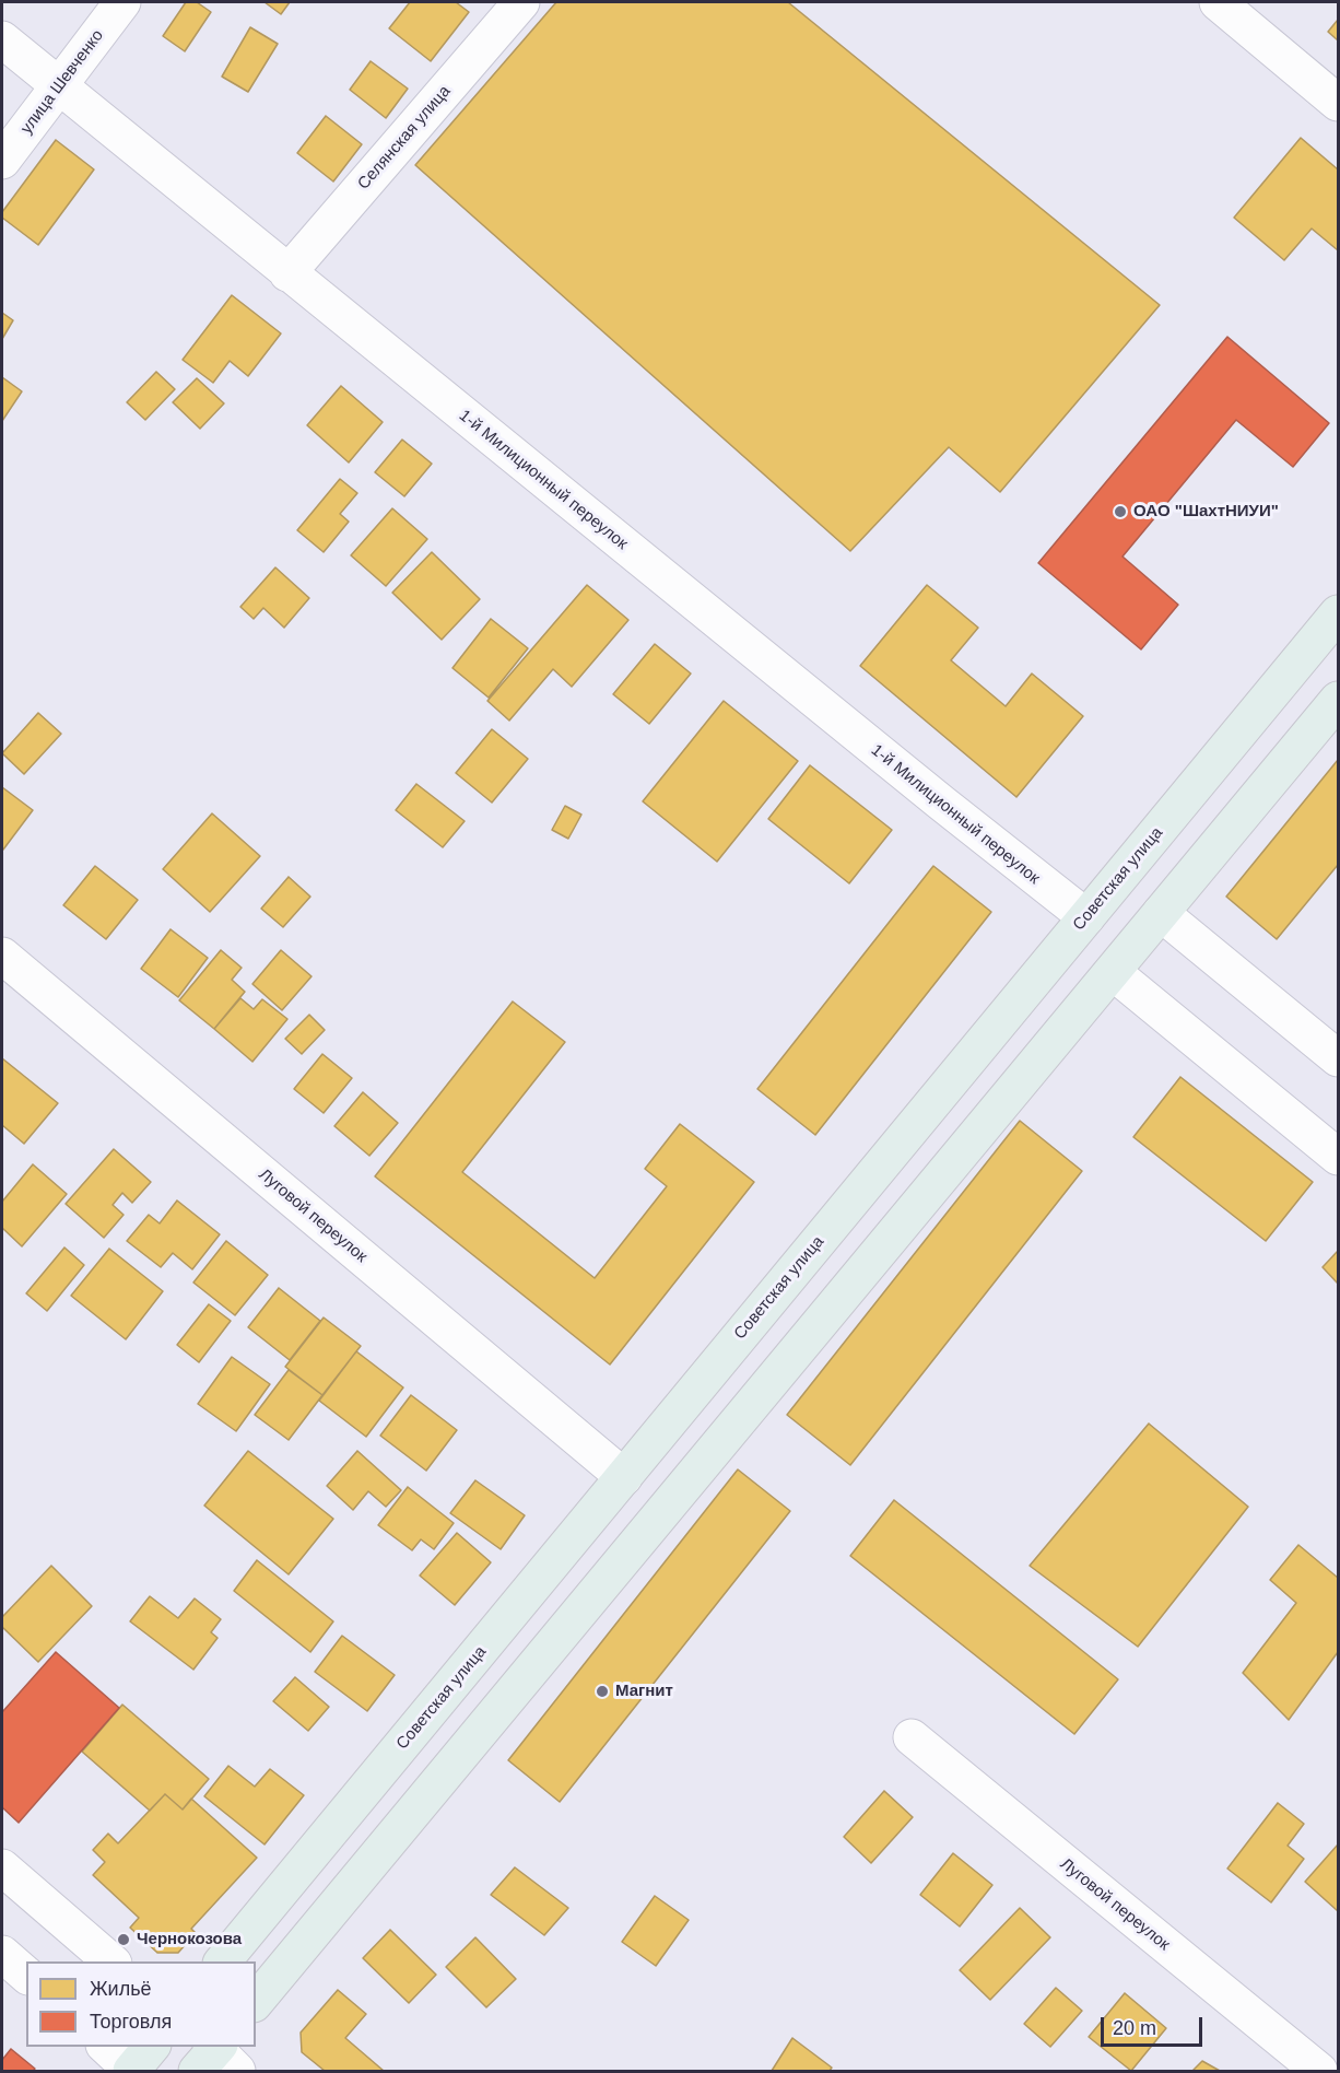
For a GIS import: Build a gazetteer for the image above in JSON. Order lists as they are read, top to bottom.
{
  "streets": {
    "main road": ["Советская улица"],
    "street": [
      "улица Шевченко",
      "Селянская улица",
      "1-й Милиционный переулок",
      "Луговой переулок"
    ]
  },
  "crossings": [
    ["улица Шевченко", "1-й Милиционный переулок"],
    ["Селянская улица", "1-й Милиционный переулок"],
    ["1-й Милиционный переулок", "Советская улица"],
    ["Советская улица", "Луговой переулок"]
  ],
  "places": ["ОАО \"ШахтНИУИ\"", "Магнит", "Чернокозова"],
  "legend": ["Жильё", "Торговля"],
  "scale_bar": "20 m"
}
